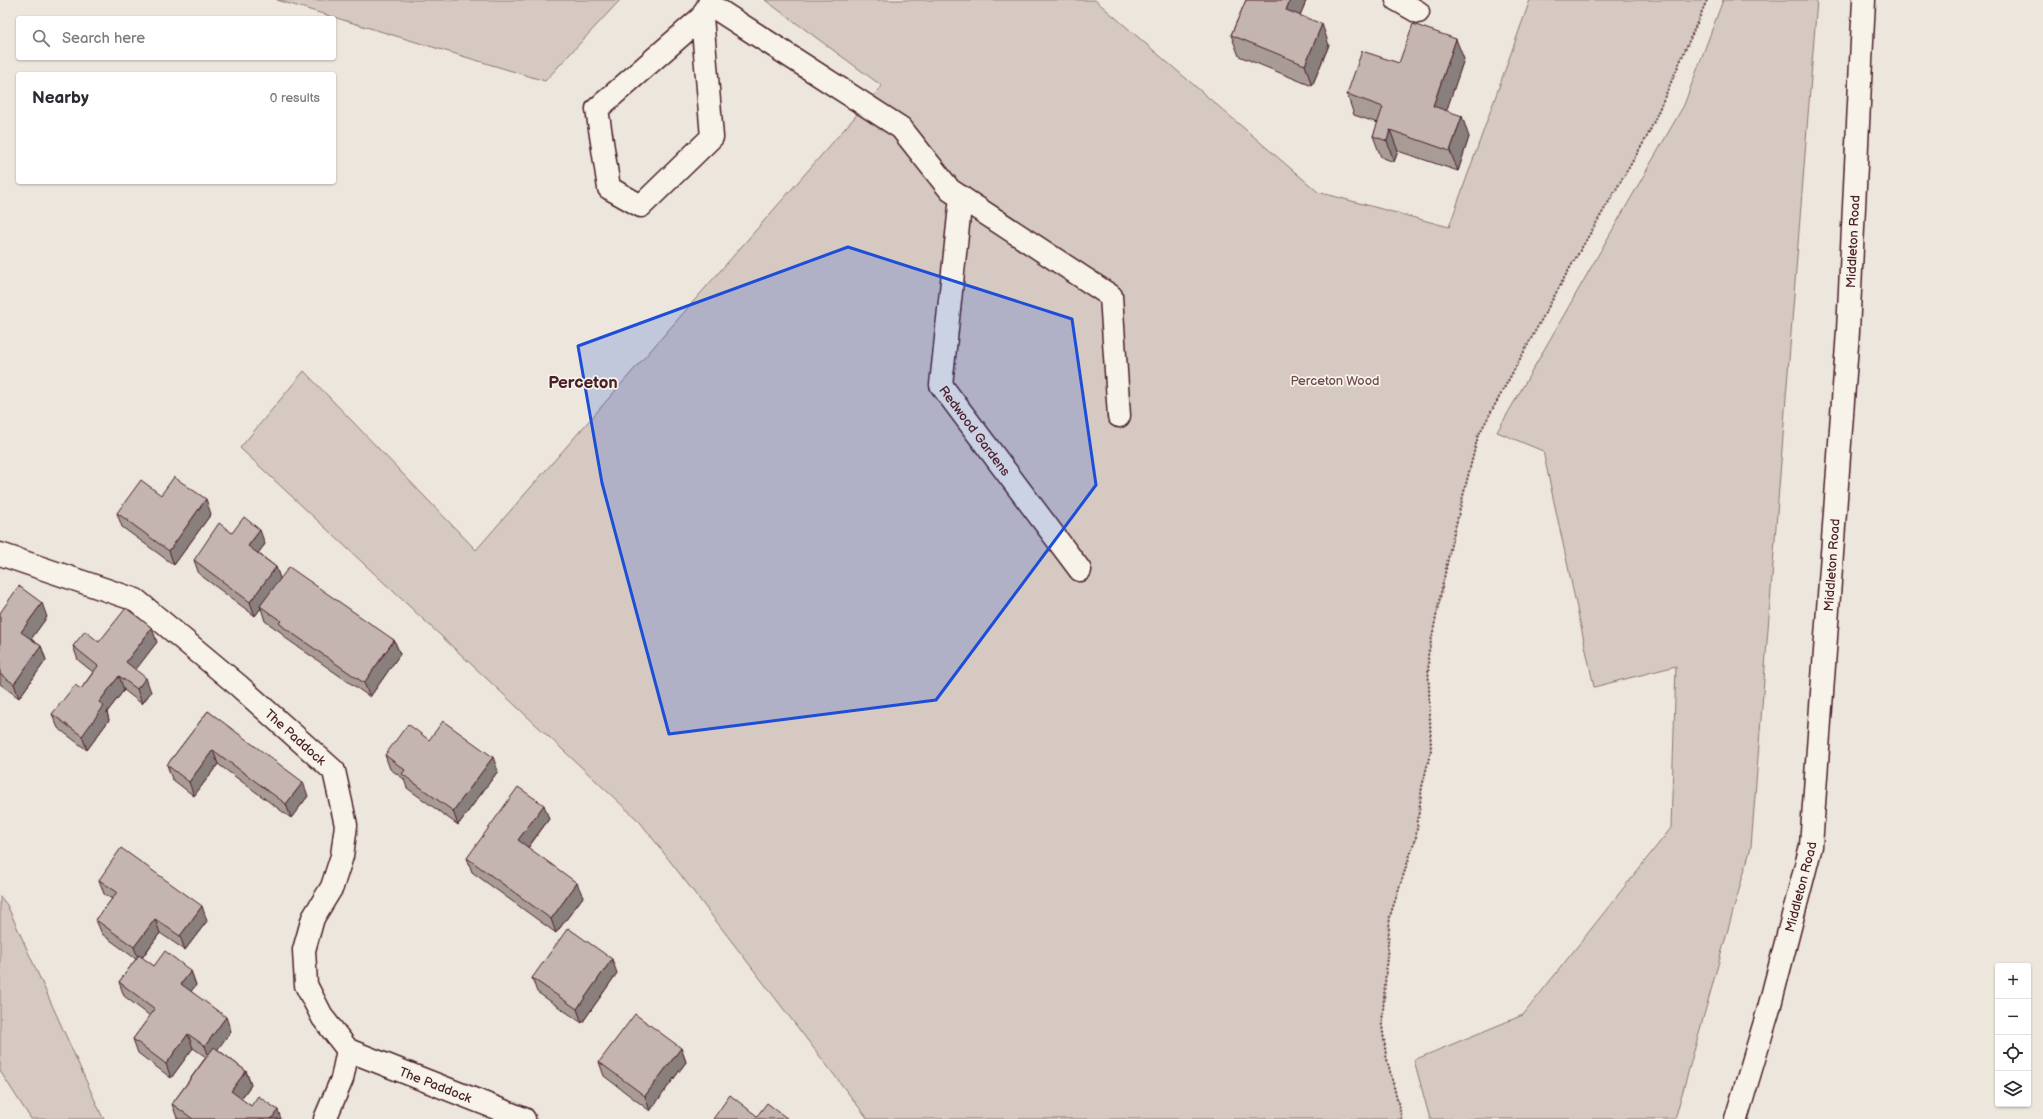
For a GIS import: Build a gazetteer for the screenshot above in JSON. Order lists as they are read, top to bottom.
{
  "streets": {
    "main road": ["Middleton Road", "Redwood Gardens", "The Paddock"]
  },
  "districts": ["Perceton"],
  "parks": ["Perceton Wood"],
  "page": {
    "search": "Search here",
    "heading": ["Nearby", "0 results"],
    "map_buttons": ["+", "−"]
  }
}
